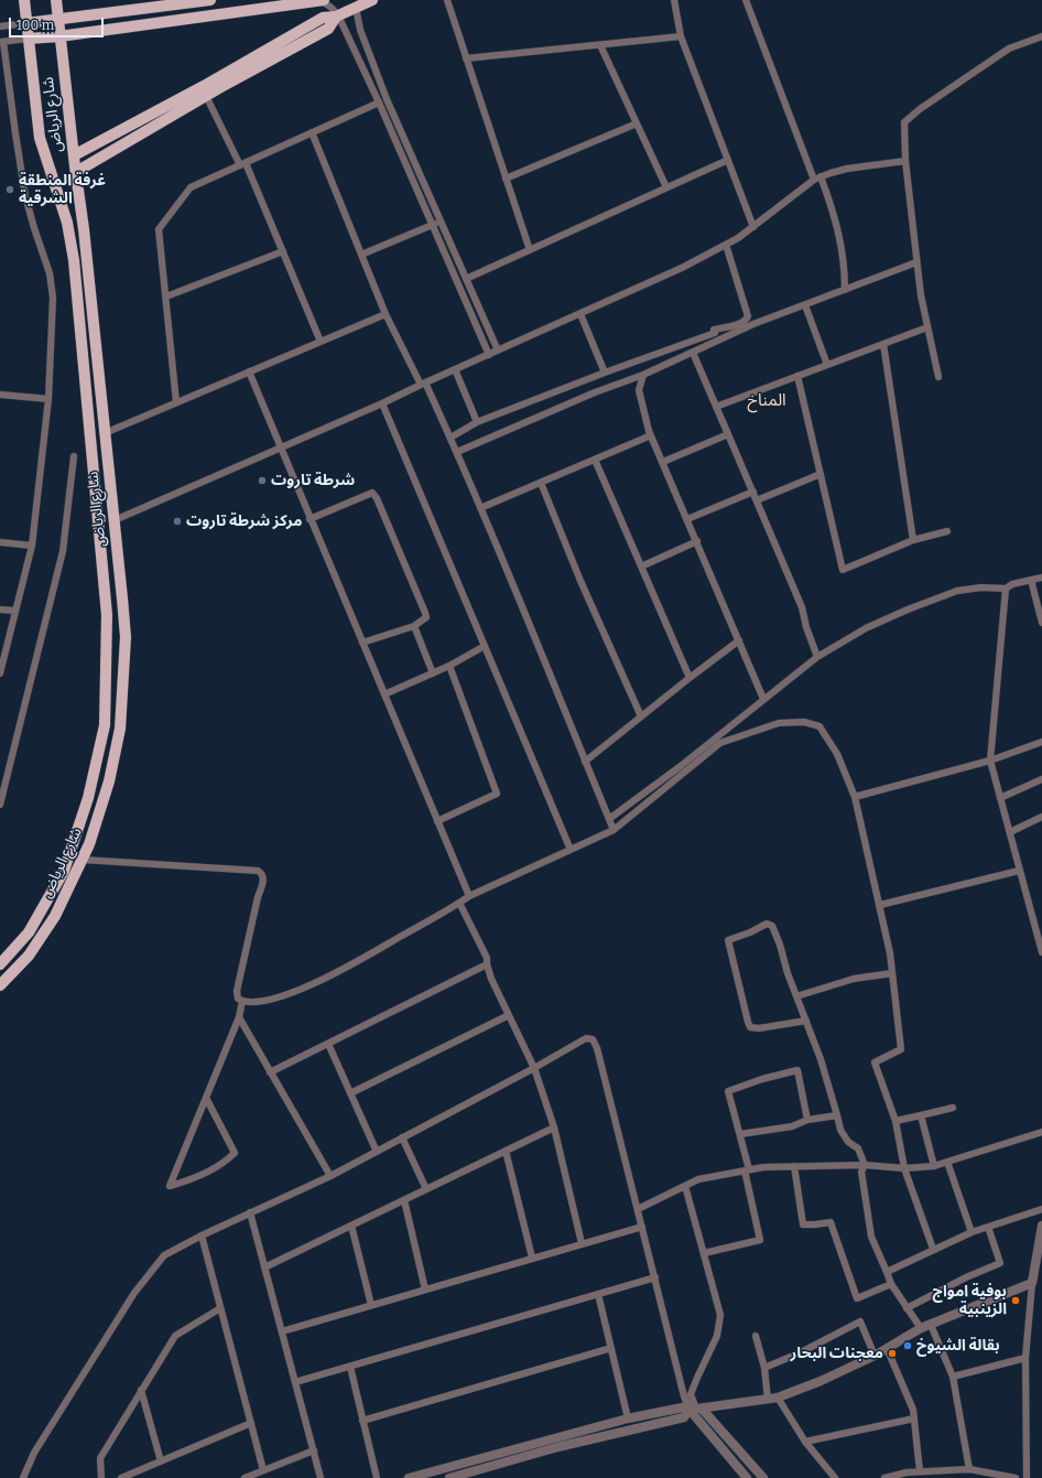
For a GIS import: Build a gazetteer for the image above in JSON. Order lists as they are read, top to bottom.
{
  "streets": {
    "main road": ["شارع الرياض"]
  },
  "districts": ["المناخ"],
  "places": [
    "غرفة المنطقة الشرقية",
    "شرطة تاروت",
    "مركز شرطة تاروت",
    "بوفية امواج الزينبية",
    "بقالة الشيوخ",
    "معجنات البحار"
  ],
  "scale_bar": "100 m"
}
